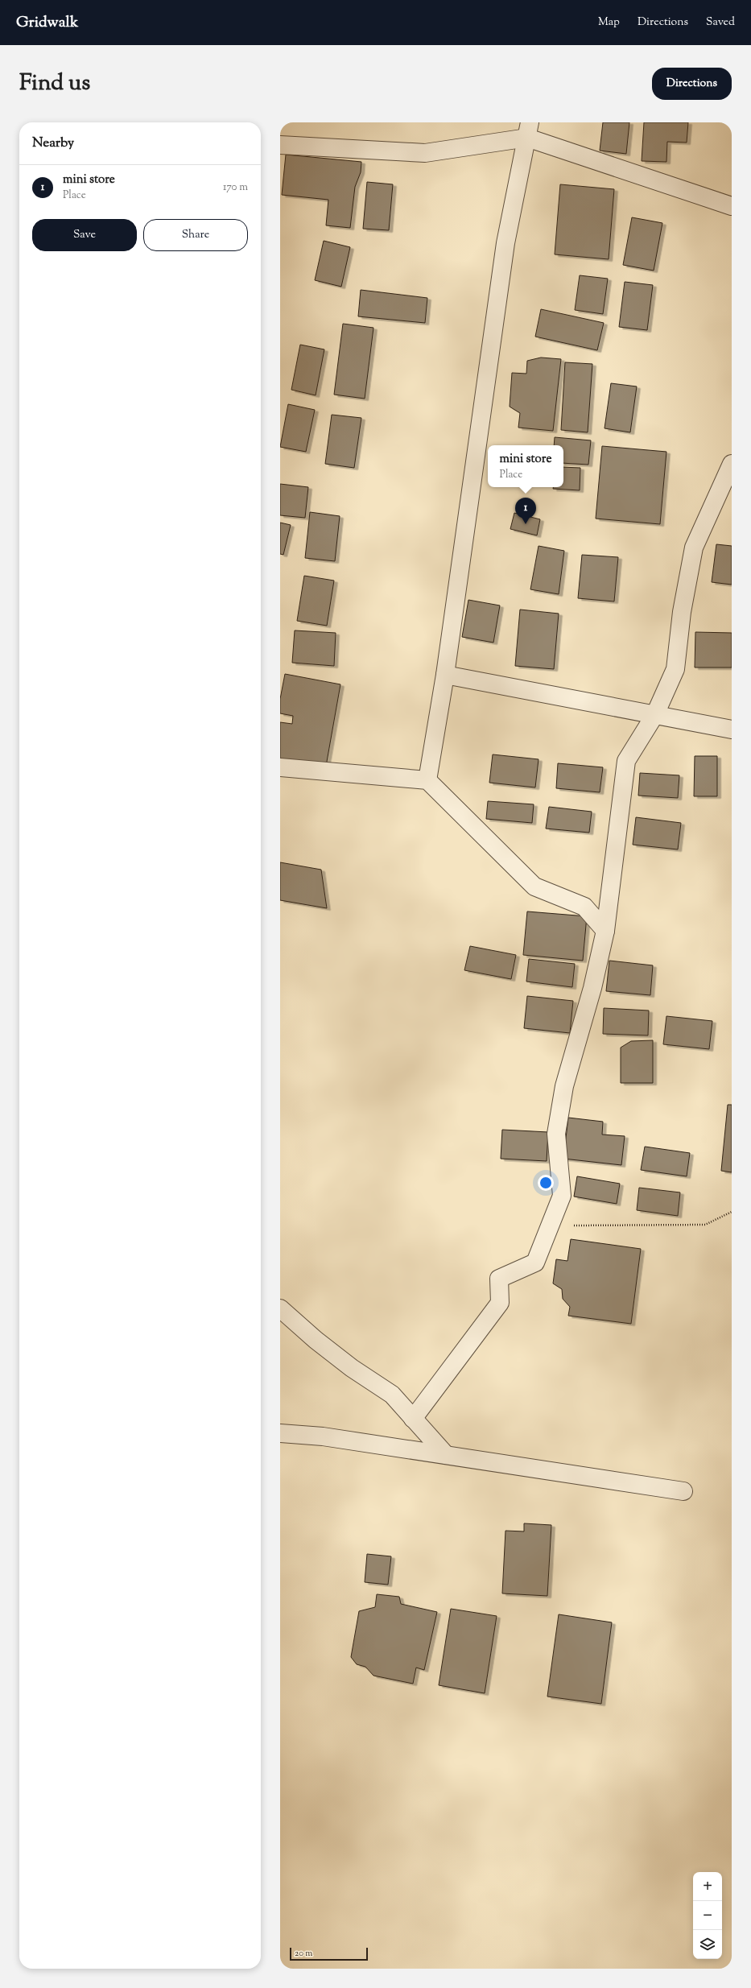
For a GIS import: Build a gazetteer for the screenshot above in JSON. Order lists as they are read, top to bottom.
{
  "scale_bar": "20 m",
  "page": {
    "header": "Gridwalk",
    "nav": ["Map", "Directions", "Saved"],
    "title": "Find us",
    "buttons": [
      "Directions",
      ["Save", "Share"]
    ],
    "heading": "Nearby",
    "list": [
      {
        "mark": "1",
        "name": "mini store",
        "note": "Place",
        "value": "170 m"
      }
    ],
    "popup": ["mini store", "Place"],
    "pins": "1",
    "map_buttons": ["+", "−"],
    "scale": "20 m"
  }
}
